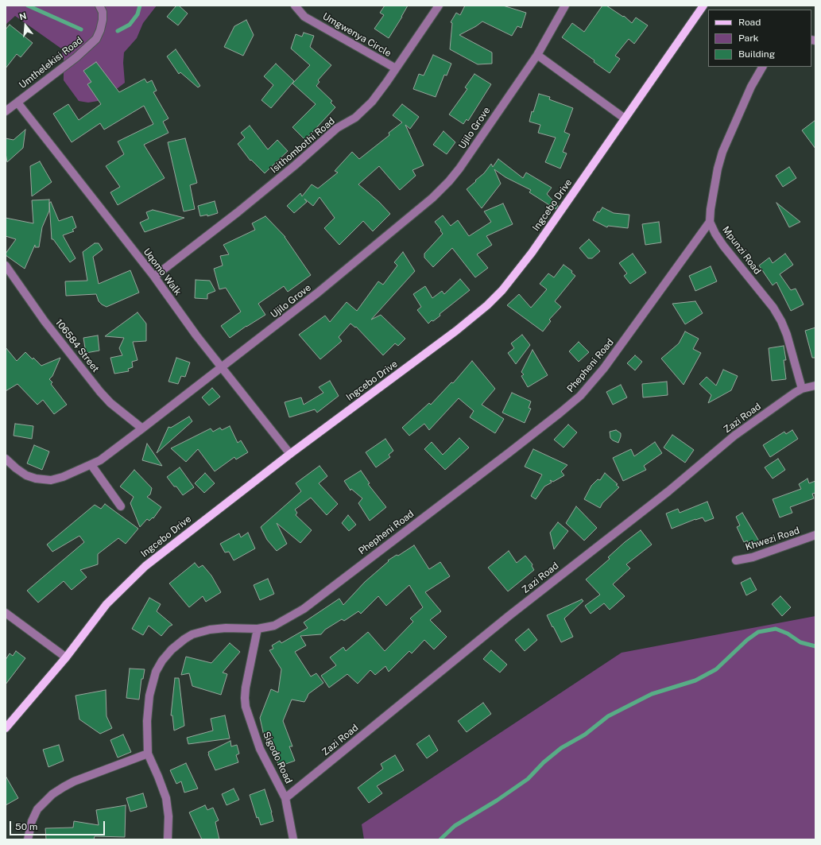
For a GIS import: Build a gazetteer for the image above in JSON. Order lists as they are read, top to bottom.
{
  "streets": {
    "main road": ["Ingcebo Drive"],
    "street": [
      "Umgwenya Circle",
      "Umthelekisi Road",
      "Ujilo Grove",
      "Isithombothi Road",
      "Mpunzi Road",
      "Uqomo Walk",
      "106584 Street",
      "Phepheni Road",
      "Zazi Road",
      "Khwezi Road",
      "Sigodo Road"
    ]
  },
  "crossings": [
    ["Umgwenya Circle", "Isithombothi Road"],
    ["Umthelekisi Road", "Uqomo Walk"],
    ["Ujilo Grove", "Uqomo Walk"],
    ["Ujilo Grove", "106584 Street"],
    ["Isithombothi Road", "Uqomo Walk"],
    ["Ingcebo Drive", "Uqomo Walk"],
    ["Mpunzi Road", "Phepheni Road"],
    ["Mpunzi Road", "Zazi Road"],
    ["Phepheni Road", "Sigodo Road"],
    ["Zazi Road", "Sigodo Road"]
  ],
  "legend": ["Road", "Park", "Building"],
  "scale_bar": "50 m",
  "north": "top"
}
